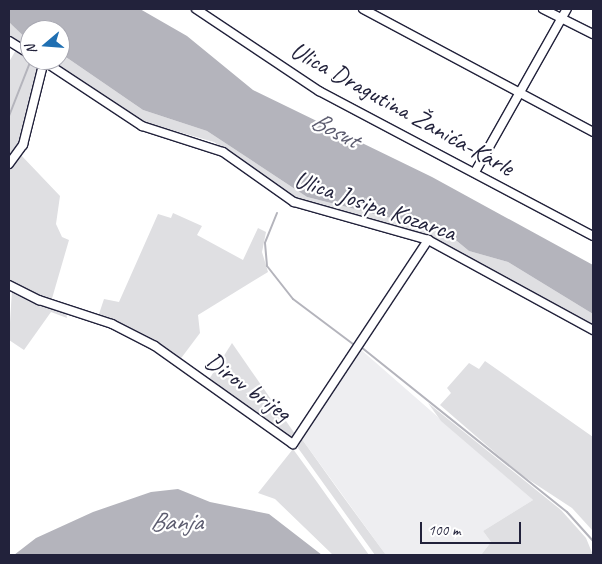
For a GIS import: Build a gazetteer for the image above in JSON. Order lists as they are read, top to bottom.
{
  "streets": {
    "street": ["Ulica Dragutina Žanića-Karle", "Ulica Josipa Kozarca", "Dirov brijeg"]
  },
  "crossings": [
    ["Ulica Josipa Kozarca", "Dirov brijeg"]
  ],
  "water": ["Bosut", "Banja"],
  "scale_bar": "100 m",
  "north": "left"
}
